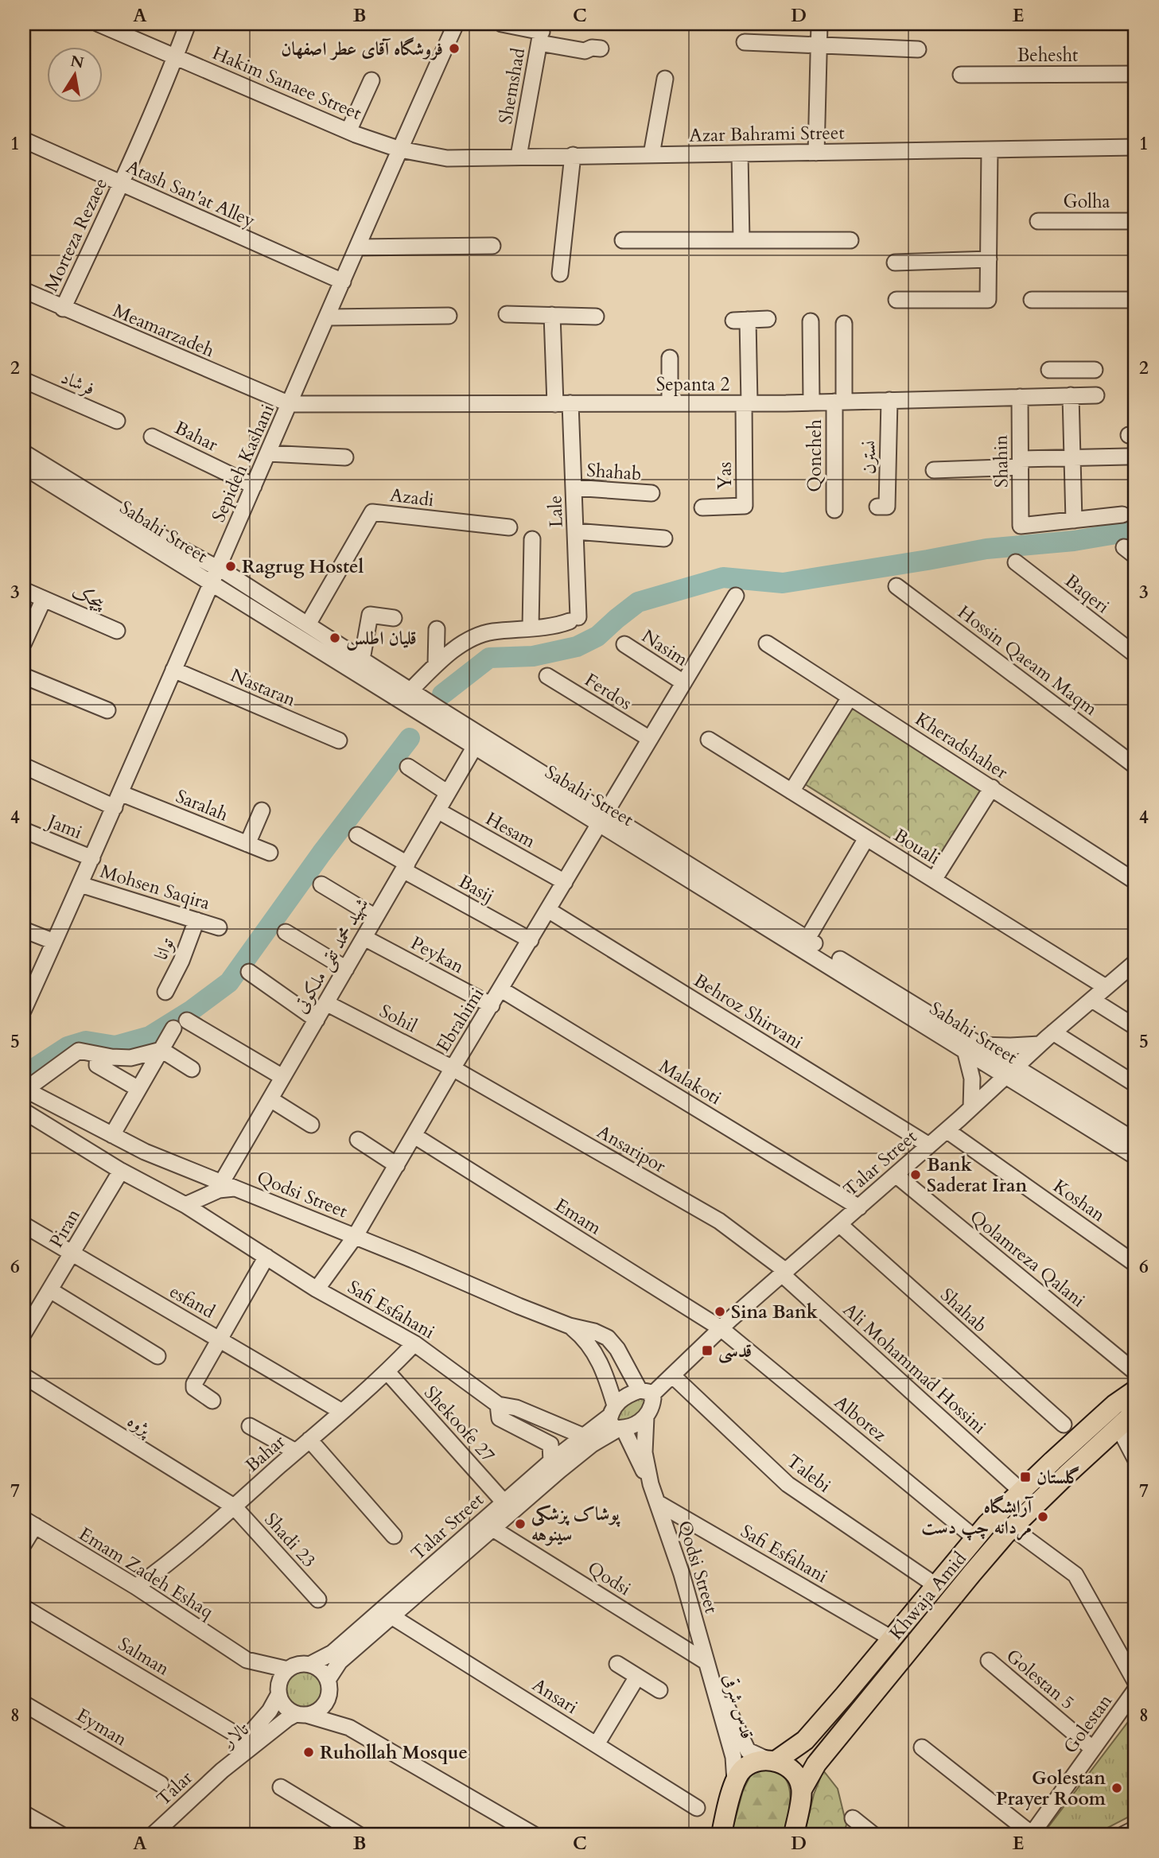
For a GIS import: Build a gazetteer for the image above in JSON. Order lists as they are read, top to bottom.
{
  "streets": {
    "main road": ["Khwaja Amid"],
    "street": [
      "Behesht",
      "Hakim Sanaee Street",
      "Shemshad",
      "Azar Bahrami Street",
      "Atash San'at Alley",
      "Golha",
      "Morteza Rezaee",
      "Meamarzadeh",
      "فرشاد",
      "Sepanta 2",
      "Bahar",
      "Qoncheh",
      "نسترن",
      "Shahin",
      "Sepideh Kashani",
      "Shahab",
      "Yas",
      "Azadi",
      "Lale",
      "Sabahi Street",
      "Baqeri",
      "پیچک",
      "Nasim",
      "Hossin Qaeam Maqm",
      "Nastaran",
      "Ferdos",
      "Kheradshaher",
      "Saralah",
      "Jami",
      "Hesam",
      "Bouali",
      "Mohsen Saqira",
      "Basij",
      "توانا",
      "Peykan",
      "شهید محمد تقی ملکوتی",
      "Behroz Shirvani",
      "Sohil",
      "Ebrahimi",
      "Malakoti",
      "Ansaripor",
      "Talar Street",
      "Qodsi Street",
      "Koshan",
      "Emam",
      "Piran",
      "Qolamreza Qalani",
      "esfand",
      "Safi Esfahani",
      "Ali Mohammad Hossini",
      "Alborez",
      "Shekoofe 27",
      "پژوه",
      "Talebi",
      "Shadi 23",
      "Emam Zadeh Eshaq",
      "Qodsi",
      "Salman",
      "Golestan 5",
      "Ansari",
      "قدس شرقی",
      "Golestan",
      "Eyman",
      "تالار",
      "Talar"
    ]
  },
  "crossings": [
    ["Hakim Sanaee Street", "Azar Bahrami Street"],
    ["Hakim Sanaee Street", "Morteza Rezaee"],
    ["Hakim Sanaee Street", "Sepideh Kashani"],
    ["Shemshad", "Azar Bahrami Street"],
    ["Azar Bahrami Street", "Sepideh Kashani"],
    ["Atash San'at Alley", "Morteza Rezaee"],
    ["Atash San'at Alley", "Sepideh Kashani"],
    ["Morteza Rezaee", "Meamarzadeh"],
    ["Meamarzadeh", "Sepanta 2"],
    ["Meamarzadeh", "Sepideh Kashani"],
    ["Sepanta 2", "Qoncheh"],
    ["Sepanta 2", "نسترن"],
    ["Sepanta 2", "Shahin"],
    ["Sepanta 2", "Sepideh Kashani"],
    ["Sepanta 2", "Yas"],
    ["Sepanta 2", "Lale"],
    ["Bahar", "Sepideh Kashani"],
    ["Bahar", "esfand"],
    ["Bahar", "Safi Esfahani"],
    ["Bahar", "Shekoofe 27"],
    ["Bahar", "پژوه"],
    ["Bahar", "Shadi 23"],
    ["Bahar", "Emam Zadeh Eshaq"],
    ["Sepideh Kashani", "Sabahi Street"],
    ["Sepideh Kashani", "Nastaran"],
    ["Sepideh Kashani", "Saralah"],
    ["Sepideh Kashani", "Jami"],
    ["Sepideh Kashani", "Mohsen Saqira"],
    ["Shahab", "Lale"],
    ["Shahab", "Talar Street"],
    ["Azadi", "Sabahi Street"],
    ["Sabahi Street", "شهید محمد تقی ملکوتی"],
    ["Sabahi Street", "Ebrahimi"],
    ["Sabahi Street", "Talar Street"],
    ["Nasim", "Ebrahimi"],
    ["Ferdos", "Ebrahimi"],
    ["Hesam", "شهید محمد تقی ملکوتی"],
    ["Hesam", "Ebrahimi"],
    ["Bouali", "Talar Street"],
    ["Mohsen Saqira", "توانا"],
    ["Basij", "شهید محمد تقی ملکوتی"],
    ["Basij", "Ebrahimi"],
    ["Peykan", "شهید محمد تقی ملکوتی"],
    ["Peykan", "Ebrahimi"],
    ["شهید محمد تقی ملکوتی", "Sohil"],
    ["شهید محمد تقی ملکوتی", "Qodsi Street"],
    ["Behroz Shirvani", "Ebrahimi"],
    ["Behroz Shirvani", "Talar Street"],
    ["Sohil", "Ebrahimi"],
    ["Sohil", "Ansaripor"],
    ["Ebrahimi", "Malakoti"],
    ["Ebrahimi", "Ansaripor"],
    ["Ebrahimi", "Qodsi Street"],
    ["Ebrahimi", "Emam"],
    ["Ebrahimi", "Safi Esfahani"],
    ["Malakoti", "Talar Street"],
    ["Ansaripor", "Talar Street"],
    ["Ansaripor", "Ali Mohammad Hossini"],
    ["Talar Street", "Qodsi Street"],
    ["Talar Street", "Koshan"],
    ["Talar Street", "Emam"],
    ["Talar Street", "Qolamreza Qalani"],
    ["Talar Street", "Safi Esfahani"],
    ["Talar Street", "Ali Mohammad Hossini"],
    ["Talar Street", "Alborez"],
    ["Talar Street", "Shekoofe 27"],
    ["Talar Street", "Talebi"],
    ["Talar Street", "Emam Zadeh Eshaq"],
    ["Talar Street", "Qodsi"],
    ["Talar Street", "Ansari"],
    ["Talar Street", "تالار"],
    ["Qodsi Street", "Safi Esfahani"],
    ["Qodsi Street", "Qodsi"],
    ["Qodsi Street", "قدس شرقی"],
    ["Emam", "Alborez"],
    ["Piran", "esfand"],
    ["Safi Esfahani", "Khwaja Amid"],
    ["Ali Mohammad Hossini", "Khwaja Amid"],
    ["Alborez", "Khwaja Amid"],
    ["پژوه", "Shadi 23"],
    ["Talebi", "Khwaja Amid"],
    ["Emam Zadeh Eshaq", "تالار"],
    ["Qodsi", "قدس شرقی"],
    ["Khwaja Amid", "قدس شرقی"],
    ["Salman", "تالار"],
    ["Golestan 5", "Golestan"],
    ["تالار", "Talar"]
  ],
  "places": {
    "other": [
      "فروشگاه آقای عطر اصفهان",
      "Ragrug Hostel",
      "قلیان اطلس",
      "Bank Saderat Iran",
      "Sina Bank",
      "آرایشگاه مردانه چپ دست",
      "پوشاک پزشکی سینوهه",
      "Ruhollah Mosque",
      "Golestan Prayer Room"
    ],
    "transit": ["قدسی", "گلستان"]
  },
  "north": "top",
  "grid": {
    "columns": [
      "A",
      "B",
      "C",
      "D",
      "E"
    ],
    "rows": [
      "1",
      "2",
      "3",
      "4",
      "5",
      "6",
      "7",
      "8"
    ]
  }
}
